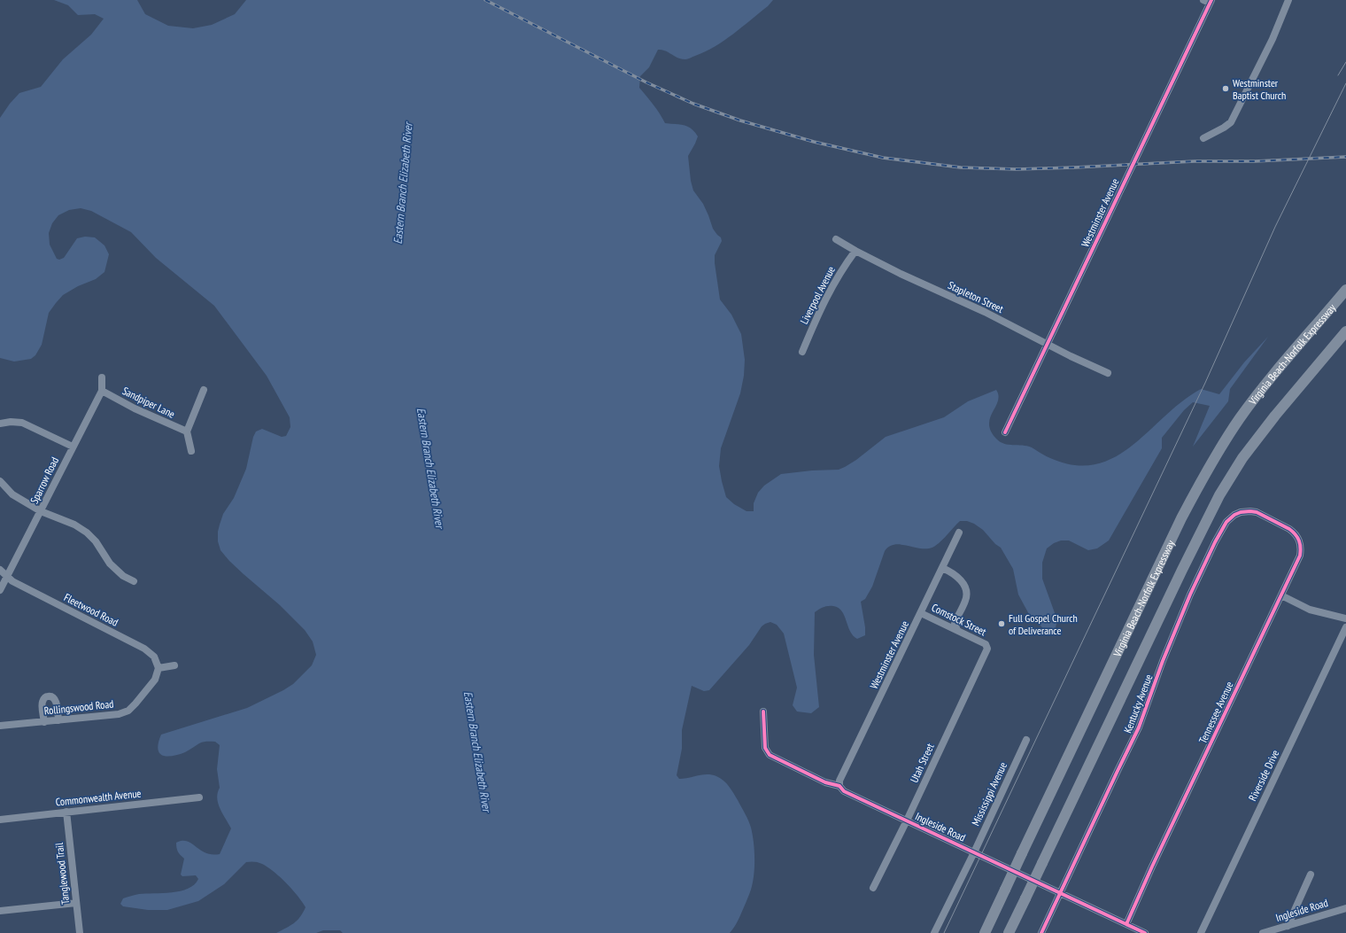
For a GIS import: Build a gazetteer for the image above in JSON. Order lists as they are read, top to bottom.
{
  "streets": {
    "highway": ["Virginia Beach-Norfolk Expressway"],
    "street": [
      "Westminster Avenue",
      "Liverpool Avenue",
      "Stapleton Street",
      "Sandpiper Lane",
      "Sparrow Road",
      "Fleetwood Road",
      "Comstock Street",
      "Kentucky Avenue",
      "Rollingswood Road",
      "Tennessee Avenue",
      "Utah Street",
      "Riverside Drive",
      "Mississippi Avenue",
      "Commonwealth Avenue",
      "Ingleside Road",
      "Tanglewood Trail"
    ]
  },
  "crossings": [
    ["Westminster Avenue", "Stapleton Street"],
    ["Westminster Avenue", "Comstock Street"],
    ["Westminster Avenue", "Ingleside Road"],
    ["Liverpool Avenue", "Stapleton Street"],
    ["Sandpiper Lane", "Sparrow Road"],
    ["Sparrow Road", "Fleetwood Road"],
    ["Fleetwood Road", "Rollingswood Road"],
    ["Comstock Street", "Utah Street"],
    ["Kentucky Avenue", "Tennessee Avenue"],
    ["Kentucky Avenue", "Ingleside Road"],
    ["Tennessee Avenue", "Ingleside Road"],
    ["Utah Street", "Ingleside Road"],
    ["Mississippi Avenue", "Ingleside Road"],
    ["Commonwealth Avenue", "Tanglewood Trail"]
  ],
  "water": ["Eastern Branch Elizabeth River"],
  "places": ["Westminster Baptist Church", "Full Gospel Church of Deliverance"]
}
